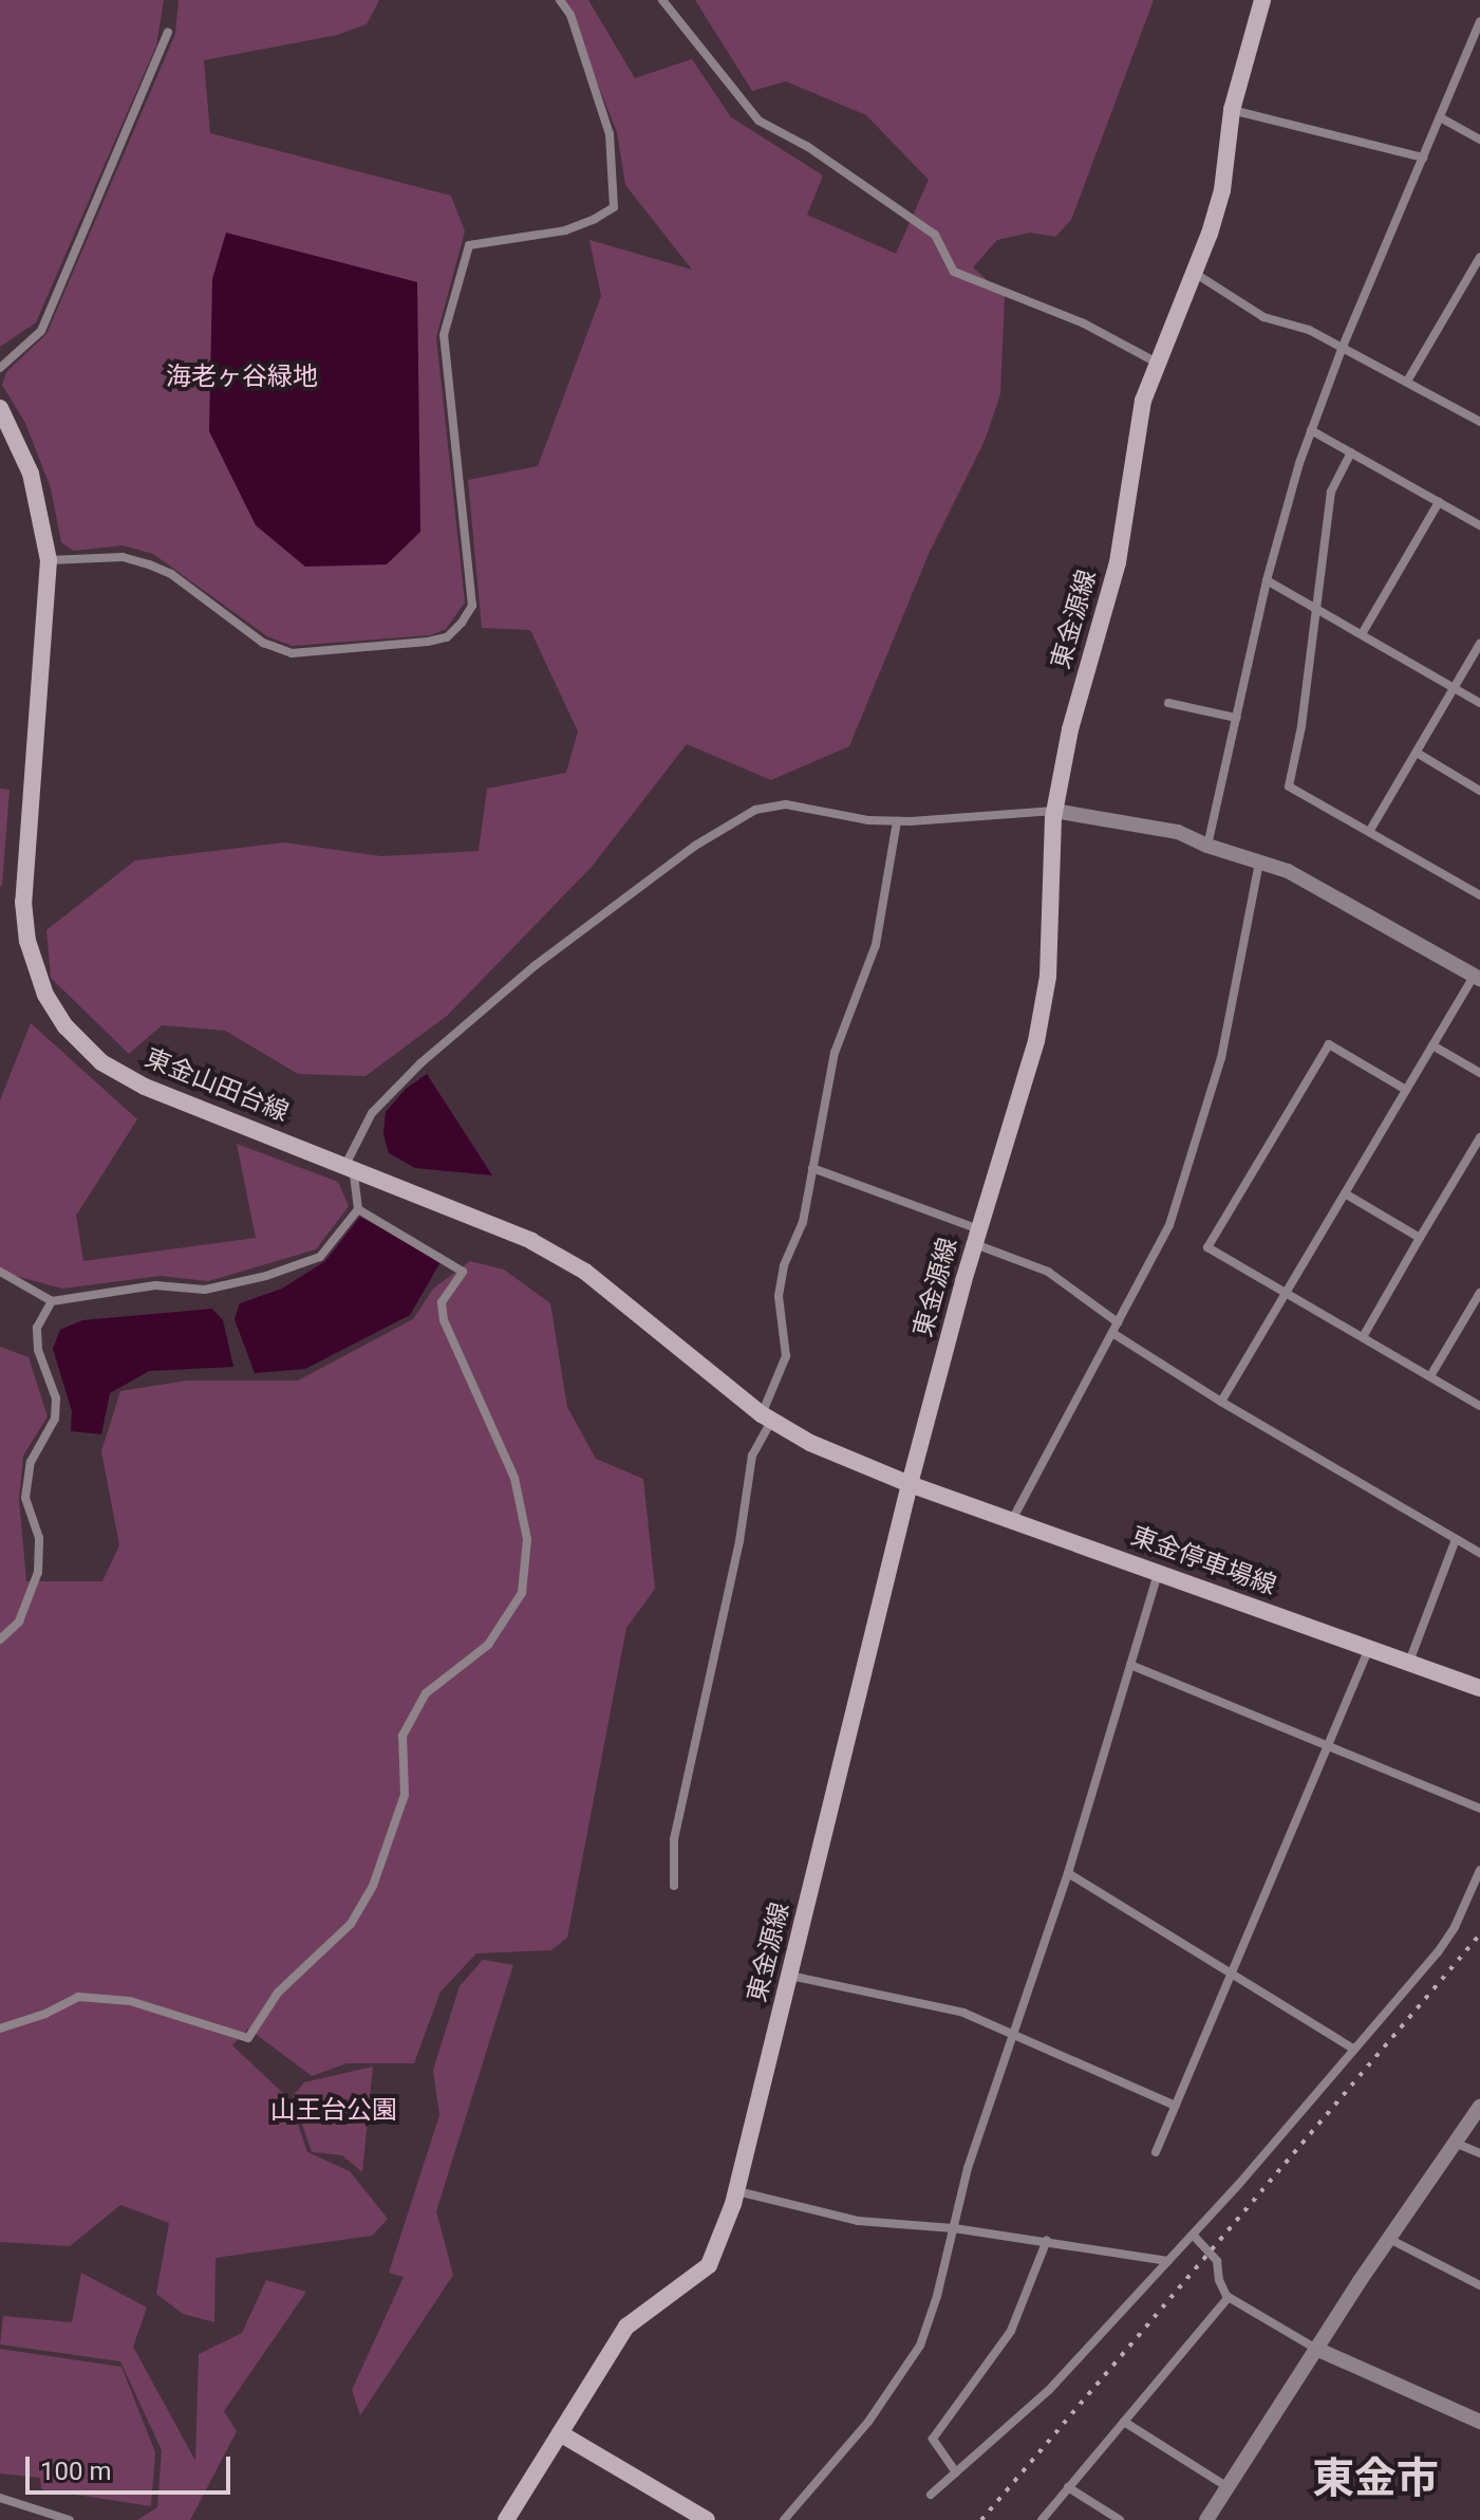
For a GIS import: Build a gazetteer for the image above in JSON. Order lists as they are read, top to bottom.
{
  "streets": {
    "main road": ["東金源線", "東金山田台線", "東金停車場線"]
  },
  "crossings": [
    ["東金源線", "東金山田台線"],
    ["東金源線", "東金停車場線"],
    ["東金山田台線", "東金停車場線"]
  ],
  "districts": ["東金市"],
  "parks": ["海老ヶ谷緑地", "山王台公園"],
  "scale_bar": "100 m"
}
